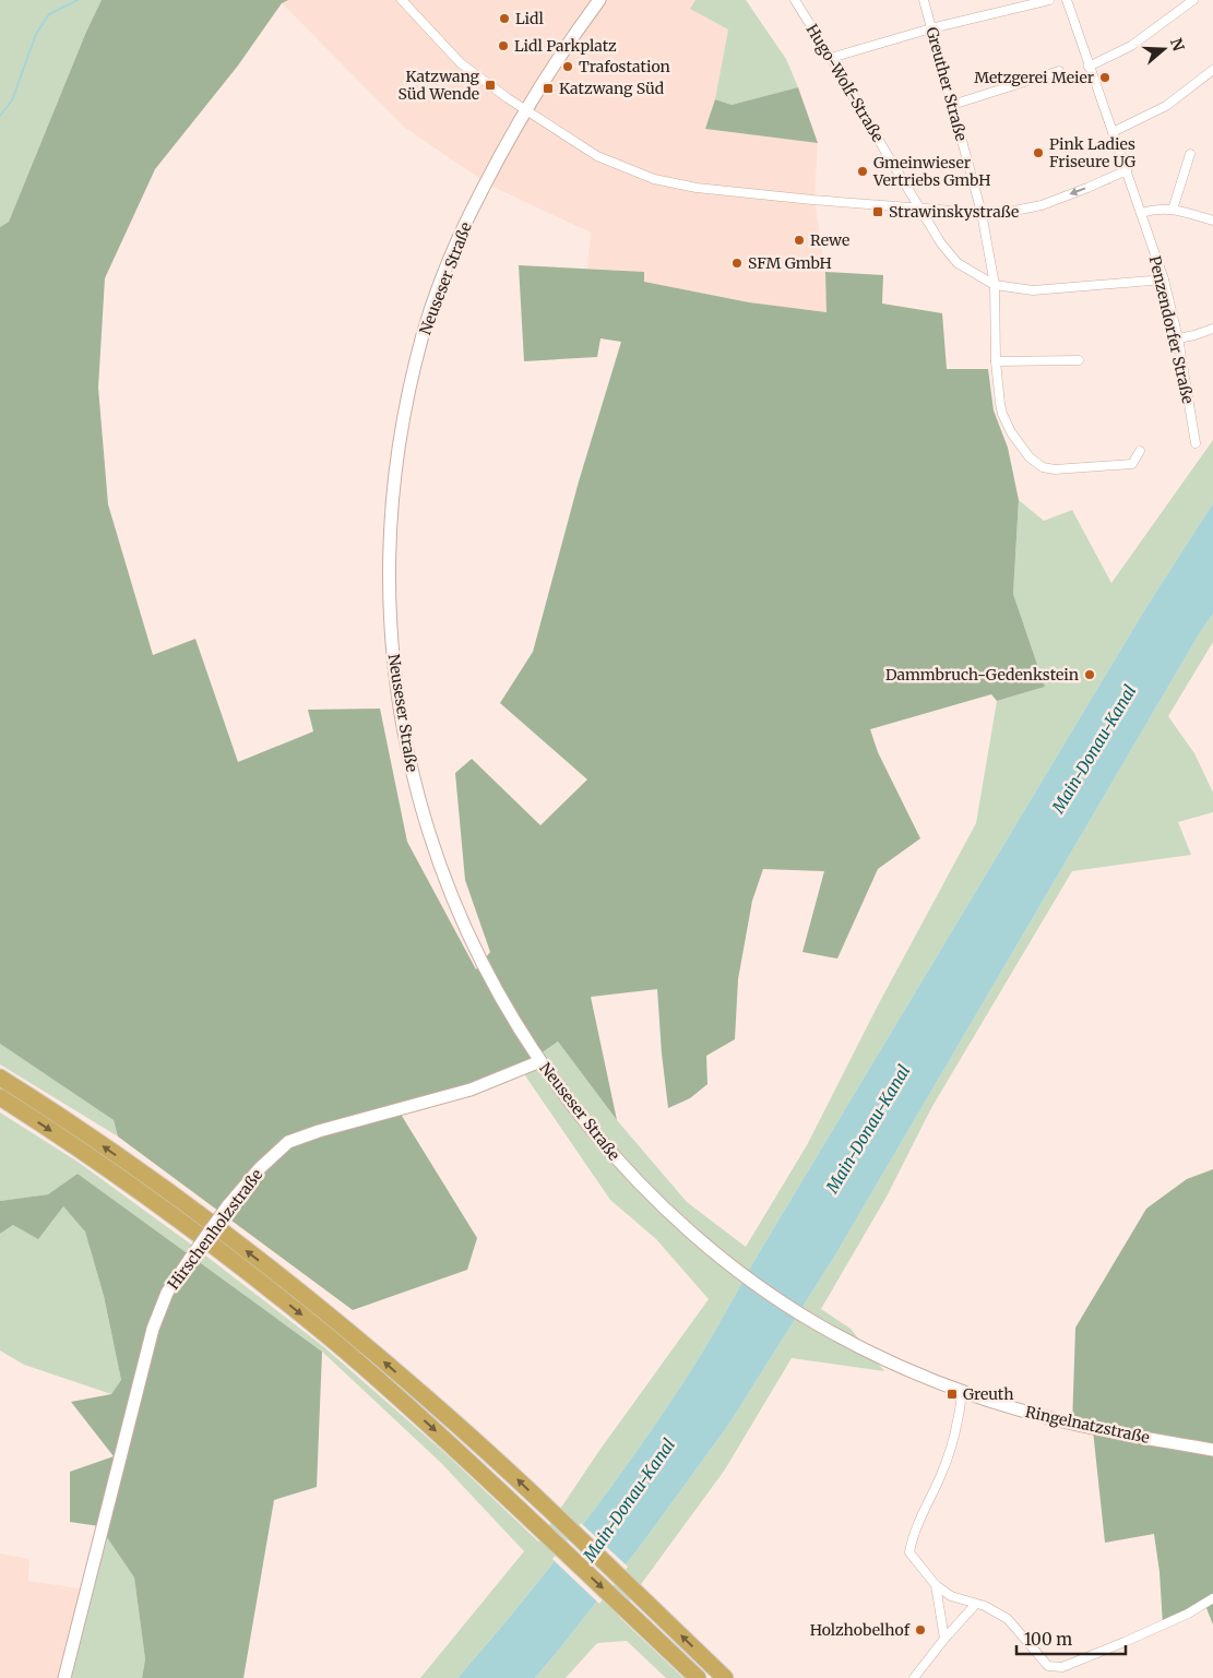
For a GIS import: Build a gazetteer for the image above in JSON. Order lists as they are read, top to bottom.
{
  "streets": {
    "main road": ["Neuseser Straße", "Hirschenholzstraße", "Ringelnatzstraße"],
    "street": ["Hugo-Wolf-Straße", "Greuther Straße", "Penzendorfer Straße"]
  },
  "crossings": [
    ["Hugo-Wolf-Straße", "Greuther Straße"],
    ["Hugo-Wolf-Straße", "Penzendorfer Straße"],
    ["Neuseser Straße", "Hirschenholzstraße"],
    ["Neuseser Straße", "Ringelnatzstraße"]
  ],
  "water": ["Main-Donau-Kanal"],
  "places": {
    "other": [
      "Lidl",
      "Lidl Parkplatz",
      "Trafostation",
      "Metzgerei Meier",
      "Pink Ladies Friseure UG",
      "Gmeinwieser Vertriebs GmbH",
      "Rewe",
      "SFM GmbH",
      "Dammbruch-Gedenkstein",
      "Holzhobelhof"
    ],
    "transit": [
      "Katzwang Süd Wende",
      "Katzwang Süd",
      "Strawinskystraße",
      "Greuth"
    ]
  },
  "scale_bar": "100 m",
  "north": "right"
}
